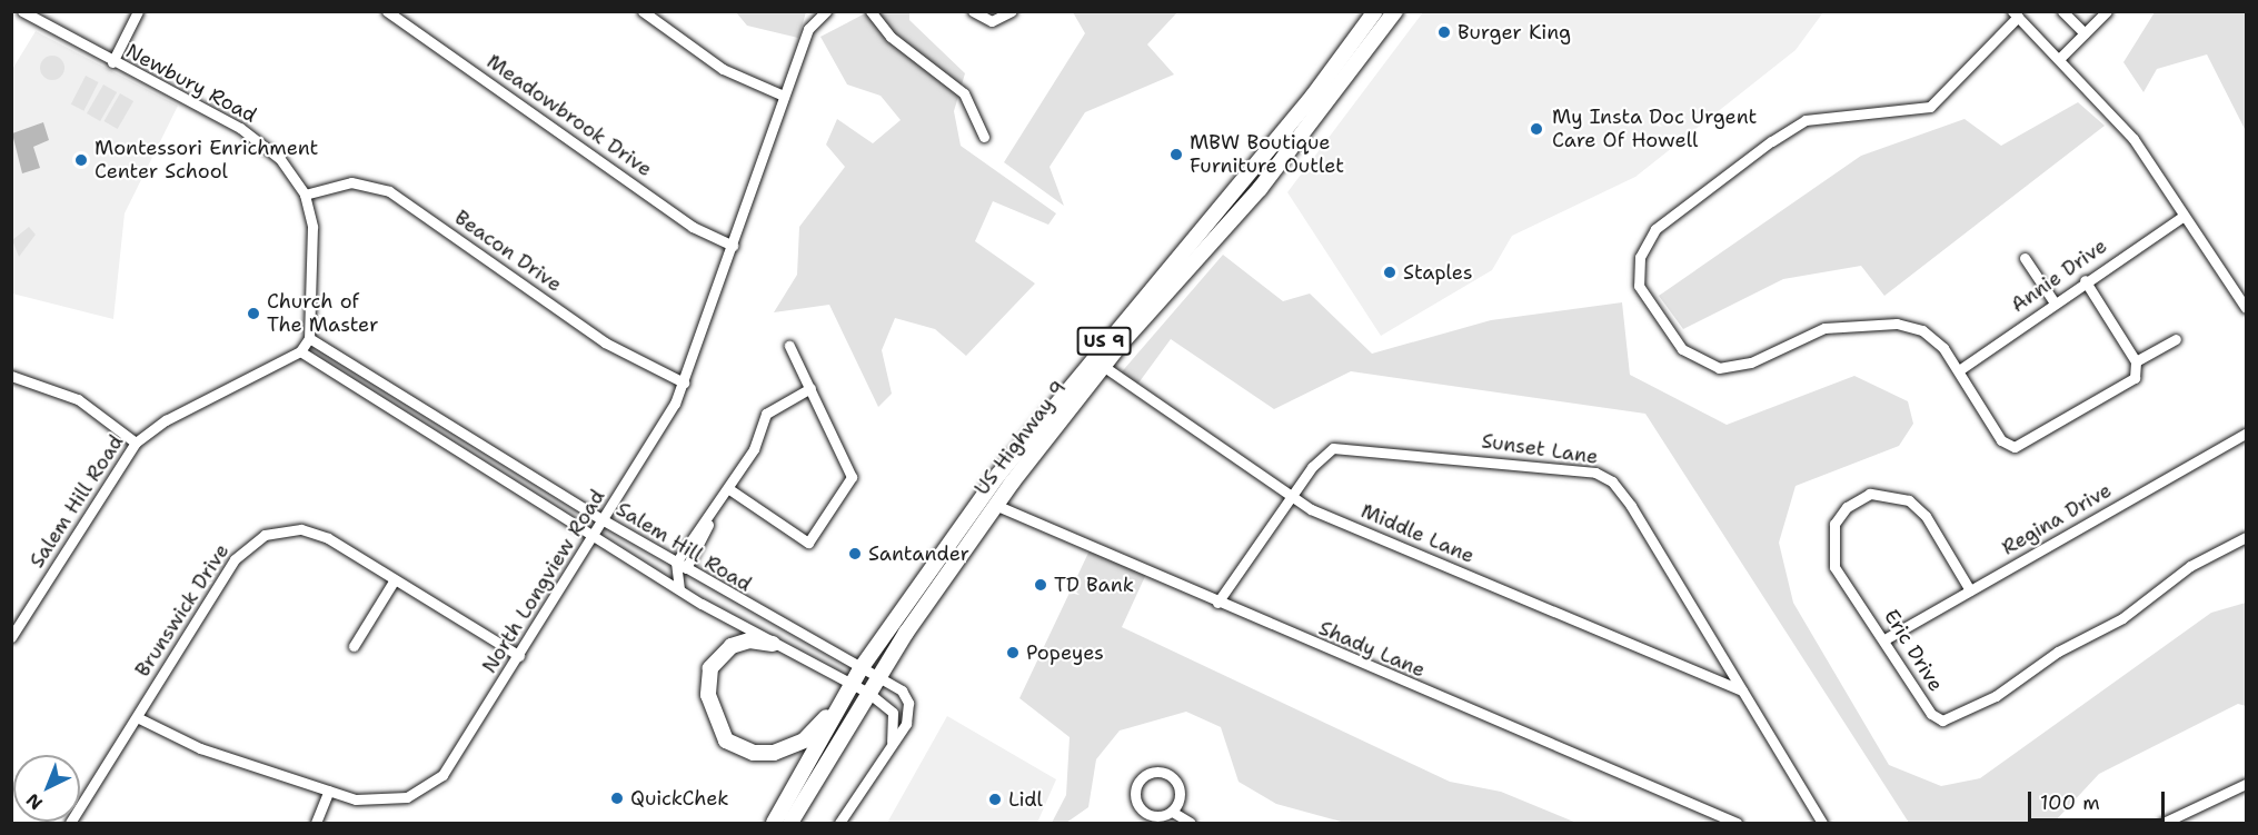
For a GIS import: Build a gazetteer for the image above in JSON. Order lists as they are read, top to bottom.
{
  "streets": {
    "highway": ["US 9", "US Highway 9"],
    "street": [
      "Newbury Road",
      "Meadowbrook Drive",
      "Beacon Drive",
      "Annie Drive",
      "Sunset Lane",
      "Salem Hill Road",
      "Regina Drive",
      "Middle Lane",
      "North Longview Road",
      "Brunswick Drive",
      "Shady Lane",
      "Eric Drive"
    ]
  },
  "crossings": [
    ["Newbury Road", "Beacon Drive"],
    ["Newbury Road", "Salem Hill Road"],
    ["Meadowbrook Drive", "North Longview Road"],
    ["Beacon Drive", "North Longview Road"],
    ["US Highway 9", "Salem Hill Road"],
    ["US Highway 9", "Middle Lane"],
    ["US Highway 9", "Shady Lane"],
    ["Sunset Lane", "Middle Lane"],
    ["Sunset Lane", "Shady Lane"],
    ["Salem Hill Road", "North Longview Road"],
    ["Regina Drive", "Eric Drive"],
    ["North Longview Road", "Brunswick Drive"]
  ],
  "places": [
    "Burger King",
    "My Insta Doc Urgent Care Of Howell",
    "MBW Boutique Furniture Outlet",
    "Montessori Enrichment Center School",
    "Staples",
    "Church of The Master",
    "Santander",
    "TD Bank",
    "Popeyes",
    "QuickChek",
    "Lidl"
  ],
  "scale_bar": "100 m",
  "north": "bottom left"
}
